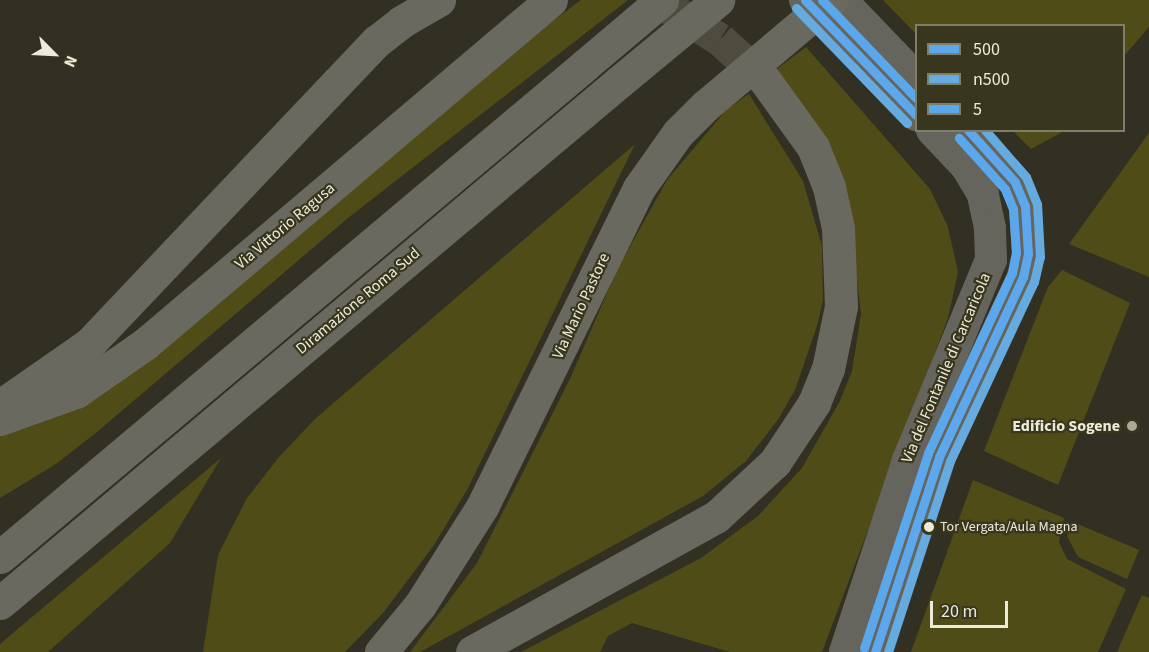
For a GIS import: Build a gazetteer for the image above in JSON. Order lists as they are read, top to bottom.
{
  "streets": {
    "highway": ["Via Vittorio Ragusa", "Diramazione Roma Sud", "Via Mario Pastore"],
    "street": ["Via del Fontanile di Carcaricola"]
  },
  "places": ["Edificio Sogene", "Tor Vergata/Aula Magna"],
  "lines": ["transit line 500", "transit line 5", "transit line n500"],
  "legend": ["500", "n500", "5"],
  "scale_bar": "20 m",
  "north": "bottom right"
}
